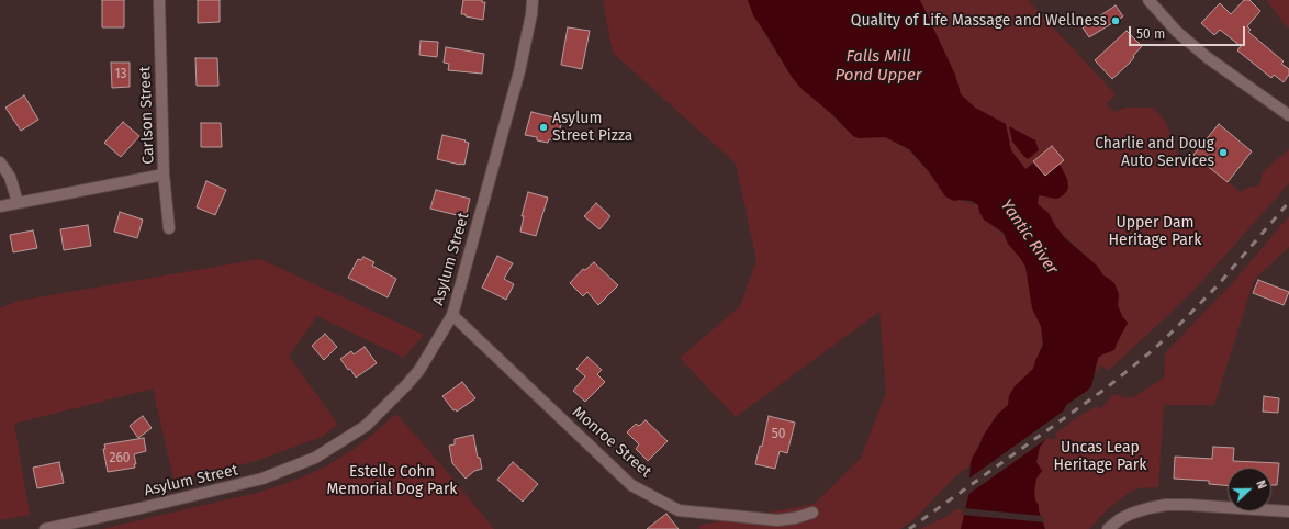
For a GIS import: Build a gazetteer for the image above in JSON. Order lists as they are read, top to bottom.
{
  "streets": {
    "street": ["Carlson Street", "Asylum Street", "Monroe Street"]
  },
  "crossings": [
    ["Asylum Street", "Monroe Street"]
  ],
  "water": ["Falls Mill Pond Upper", "Yantic River"],
  "parks": ["Upper Dam Heritage Park", "Uncas Leap Heritage Park", "Estelle Cohn Memorial Dog Park"],
  "places": ["Quality of Life Massage and Wellness", "Asylum Street Pizza", "Charlie and Doug Auto Services"],
  "house_numbers": ["13", "50", "260"],
  "scale_bar": "50 m",
  "north": "right"
}
